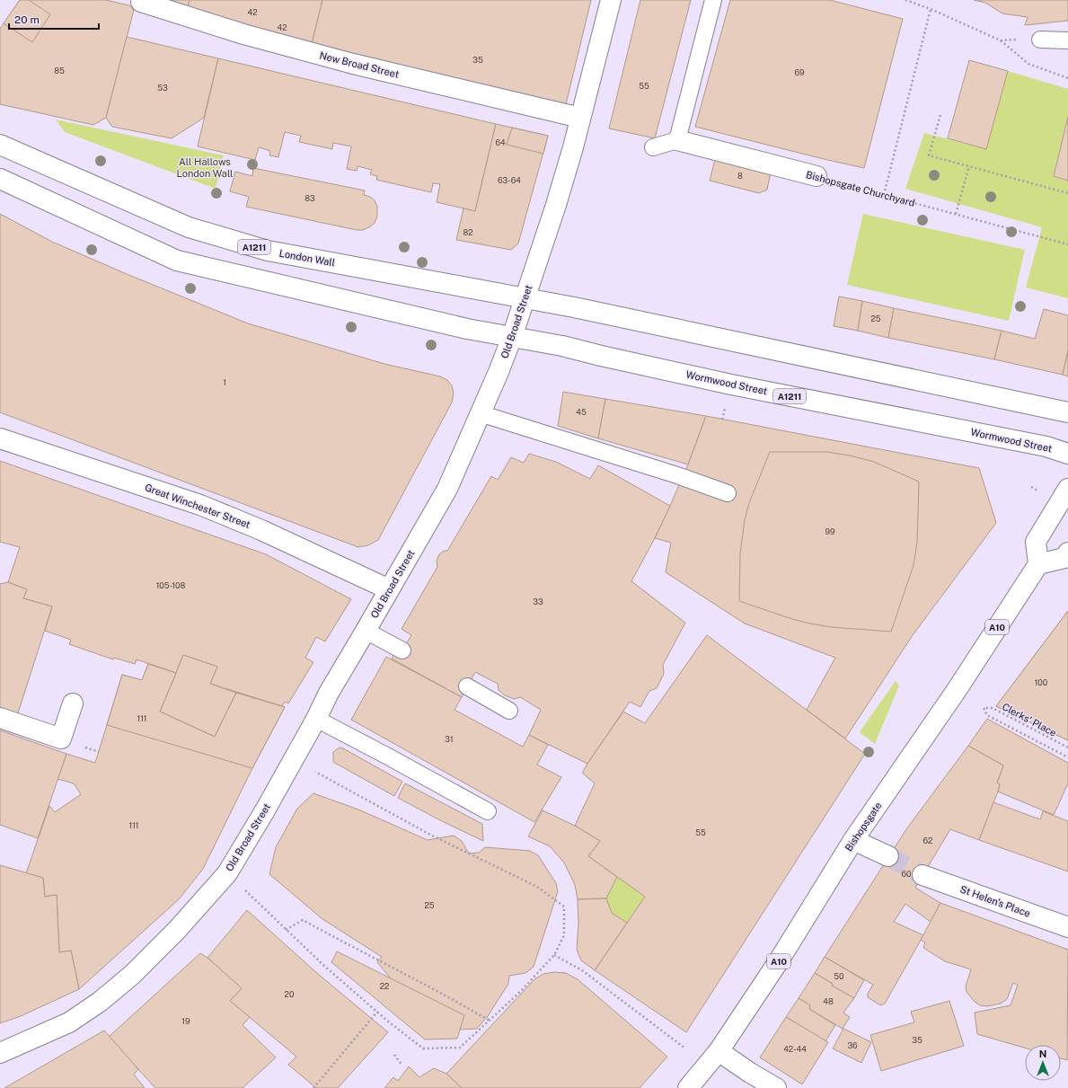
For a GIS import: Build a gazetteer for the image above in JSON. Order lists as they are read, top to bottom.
{
  "streets": {
    "main road": [
      "New Broad Street",
      "Bishopsgate Churchyard",
      "A1211",
      "London Wall",
      "Old Broad Street",
      "Wormwood Street",
      "Great Winchester Street",
      "A10",
      "Bishopsgate",
      "St Helen's Place"
    ],
    "path": ["Clerks' Place"]
  },
  "crossings": [
    ["New Broad Street", "Old Broad Street"],
    ["A1211", "London Wall"],
    ["A1211", "Old Broad Street"],
    ["A1211", "Wormwood Street"],
    ["London Wall", "Old Broad Street"],
    ["Old Broad Street", "Wormwood Street"],
    ["Old Broad Street", "Great Winchester Street"]
  ],
  "parks": ["All Hallows London Wall"],
  "house_numbers": [
    "42",
    "42",
    "35",
    "85",
    "69",
    "55",
    "53",
    "64",
    "8",
    "63-64",
    "83",
    "82",
    "25",
    "1",
    "45",
    "99",
    "105-108",
    "33",
    "100",
    "111",
    "31",
    "111",
    "55",
    "62",
    "60",
    "25",
    "50",
    "22",
    "20",
    "48",
    "19",
    "35",
    "36",
    "42-44"
  ],
  "scale_bar": "20 m",
  "north": "top"
}
